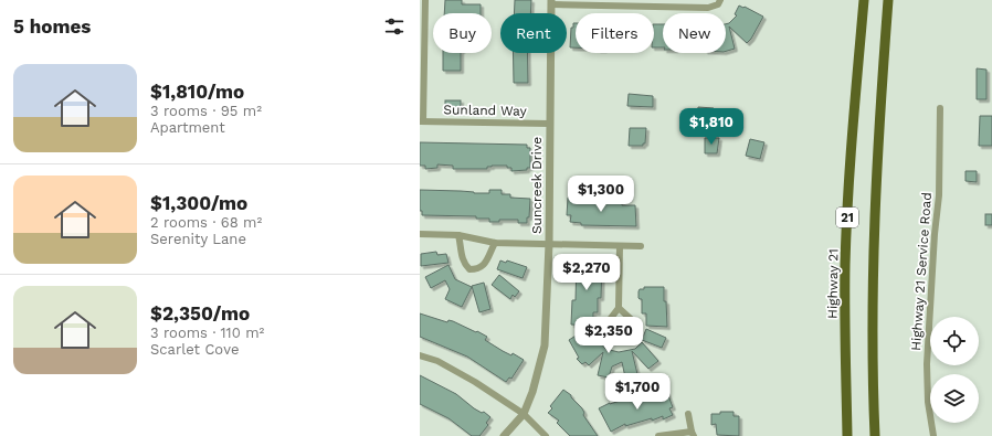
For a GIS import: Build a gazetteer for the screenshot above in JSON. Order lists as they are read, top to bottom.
{
  "streets": {
    "main road": ["21", "Highway 21"],
    "street": ["Sunland Way", "Suncreek Drive", "Highway 21 Service Road"]
  },
  "crossings": [
    ["Sunland Way", "Suncreek Drive"]
  ],
  "page": {
    "heading": "5 homes",
    "chip": [
      "Buy",
      "Rent",
      "Filters",
      "New"
    ],
    "list": [
      {
        "name": "$1,810/mo",
        "note": "3 rooms · 95 m² · Apartment"
      },
      {
        "name": "$1,300/mo",
        "note": "2 rooms · 68 m² · Serenity Lane"
      },
      {
        "name": "$2,350/mo",
        "note": "3 rooms · 110 m² · Scarlet Cove"
      }
    ],
    "price": [
      "$1,810",
      "$1,300",
      "$2,270",
      "$2,350",
      "$1,700"
    ]
  }
}
